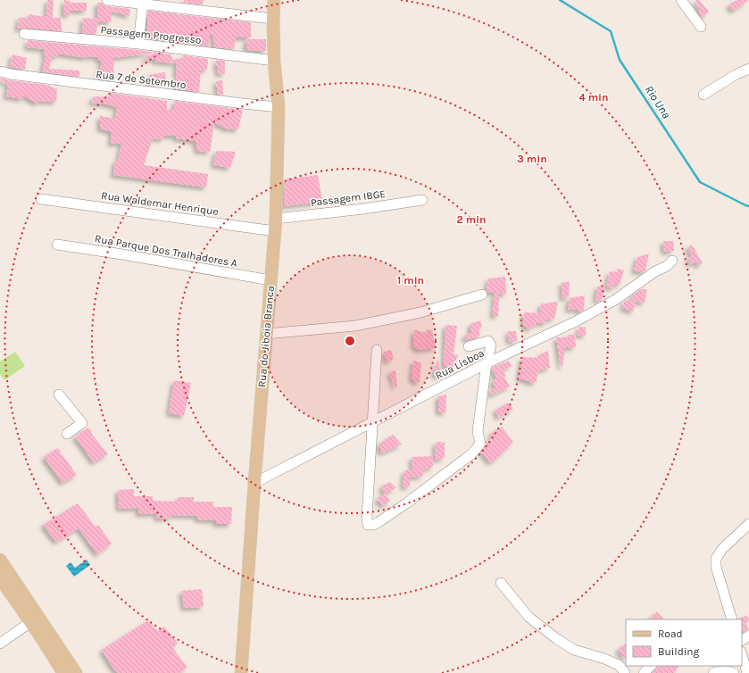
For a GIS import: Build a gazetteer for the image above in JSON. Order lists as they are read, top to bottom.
{
  "streets": {
    "main road": ["Rua do Jiboia Branca"],
    "street": [
      "Passagem Progresso",
      "Rua 7 de Setembro",
      "Passagem IBGE",
      "Rua Waldemar Henrique",
      "Rua Parque Dos Tralhadores A",
      "Rua Lisboa"
    ]
  },
  "crossings": [
    ["Passagem Progresso", "Rua do Jiboia Branca"],
    ["Rua 7 de Setembro", "Rua do Jiboia Branca"],
    ["Passagem IBGE", "Rua Waldemar Henrique"],
    ["Passagem IBGE", "Rua do Jiboia Branca"],
    ["Rua Waldemar Henrique", "Rua do Jiboia Branca"],
    ["Rua Parque Dos Tralhadores A", "Rua do Jiboia Branca"],
    ["Rua do Jiboia Branca", "Rua Lisboa"]
  ],
  "water": ["Rio Una"],
  "legend": ["Road", "Building"],
  "rings": [
    "4 min",
    "3 min",
    "2 min",
    "1 min"
  ]
}
